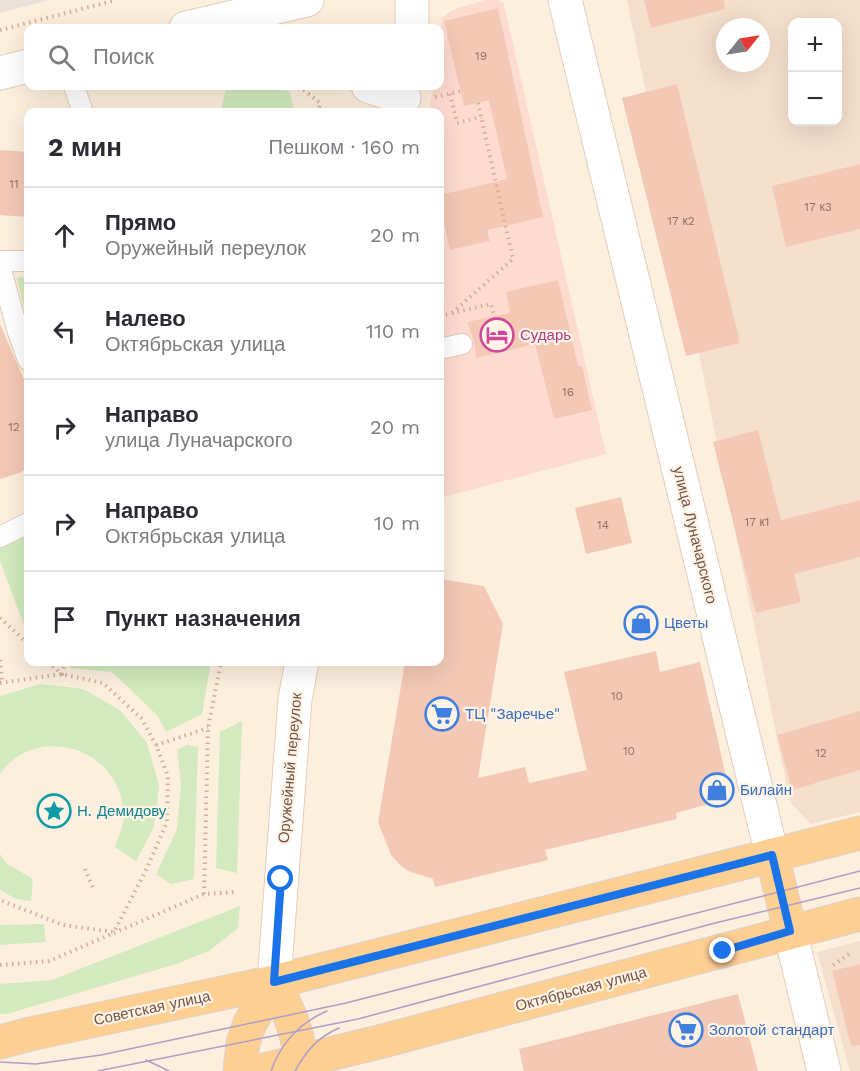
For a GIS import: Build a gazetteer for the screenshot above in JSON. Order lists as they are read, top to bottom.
{
  "streets": {
    "main road": ["улица Луначарского", "Октябрьская улица", "Советская улица"],
    "street": ["Оружейный переулок"]
  },
  "crossings": [
    ["улица Луначарского", "Октябрьская улица"],
    ["Оружейный переулок", "Советская улица"]
  ],
  "places": {
    "hotel": ["Сударь"],
    "shop": ["Цветы", "Билайн"],
    "supermarket": ["ТЦ \"Заречье\"", "Золотой стандарт"],
    "place": ["Н. Демидову"]
  },
  "house_numbers": [
    "19",
    "11",
    "17 к3",
    "17 к2",
    "16",
    "12",
    "17 к1",
    "14",
    "10",
    "10",
    "12"
  ],
  "north": "top right",
  "page": {
    "map_buttons": ["+", "−"],
    "search": "Поиск",
    "heading": ["2 мин", "Пешком · 160 m"],
    "list": [
      ["Прямо", "Оружейный переулок", "20 m"],
      ["Налево", "Октябрьская улица", "110 m"],
      ["Направо", "улица Луначарского", "20 m"],
      ["Направо", "Октябрьская улица", "10 m"],
      "Пункт назначения"
    ]
  }
}
